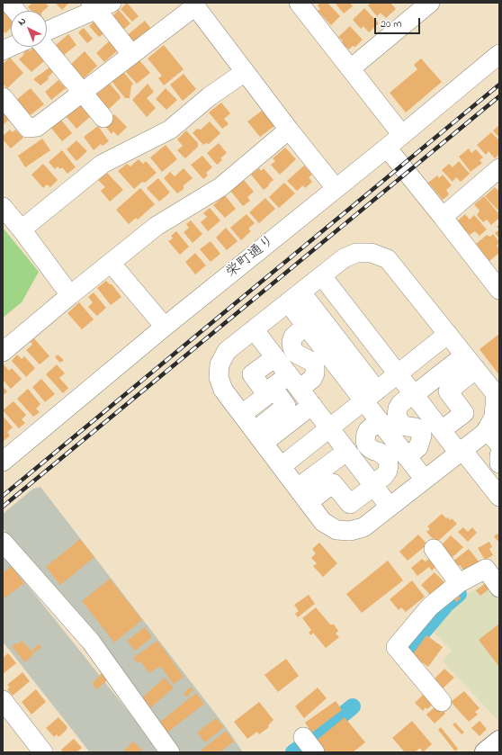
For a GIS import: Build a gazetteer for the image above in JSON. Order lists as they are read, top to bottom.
{
  "streets": {
    "street": ["栄町通り"]
  },
  "scale_bar": "20 m",
  "north": "top left"
}
